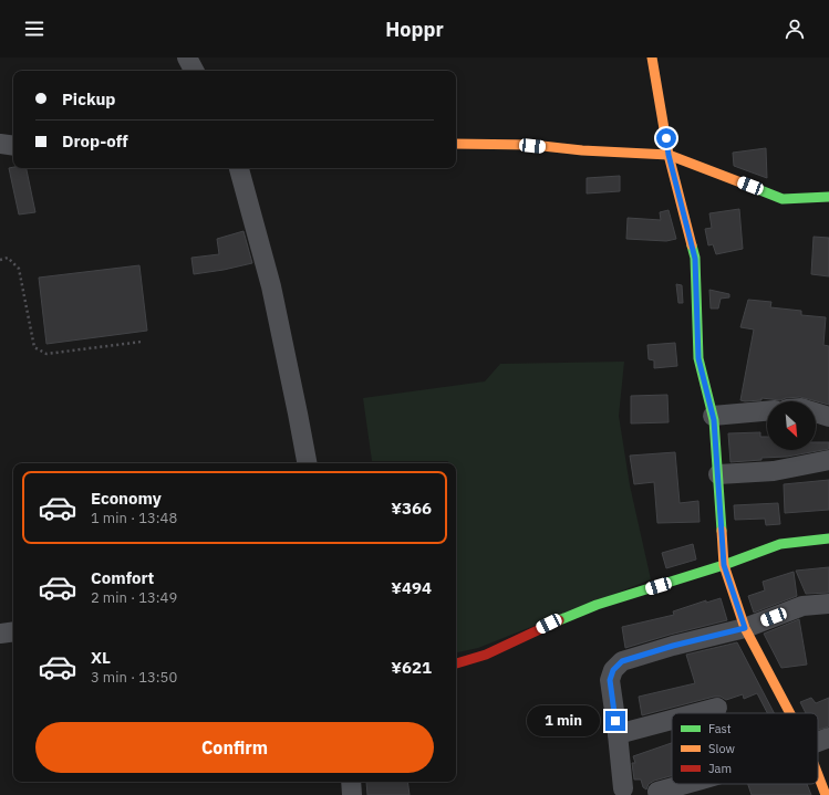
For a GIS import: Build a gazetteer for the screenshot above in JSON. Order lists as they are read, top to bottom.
{
  "legend": ["Fast", "Slow", "Jam"],
  "north": "bottom right",
  "page": {
    "header": "Hoppr",
    "banner": ["Pickup", "Drop-off"],
    "list": [
      {
        "name": "Economy",
        "note": "1 min · 13:48",
        "value": "¥366"
      },
      {
        "name": "Comfort",
        "note": "2 min · 13:49",
        "value": "¥494"
      },
      {
        "name": "XL",
        "note": "3 min · 13:50",
        "value": "¥621"
      }
    ],
    "bubble": "1 min",
    "buttons": "Confirm"
  }
}
